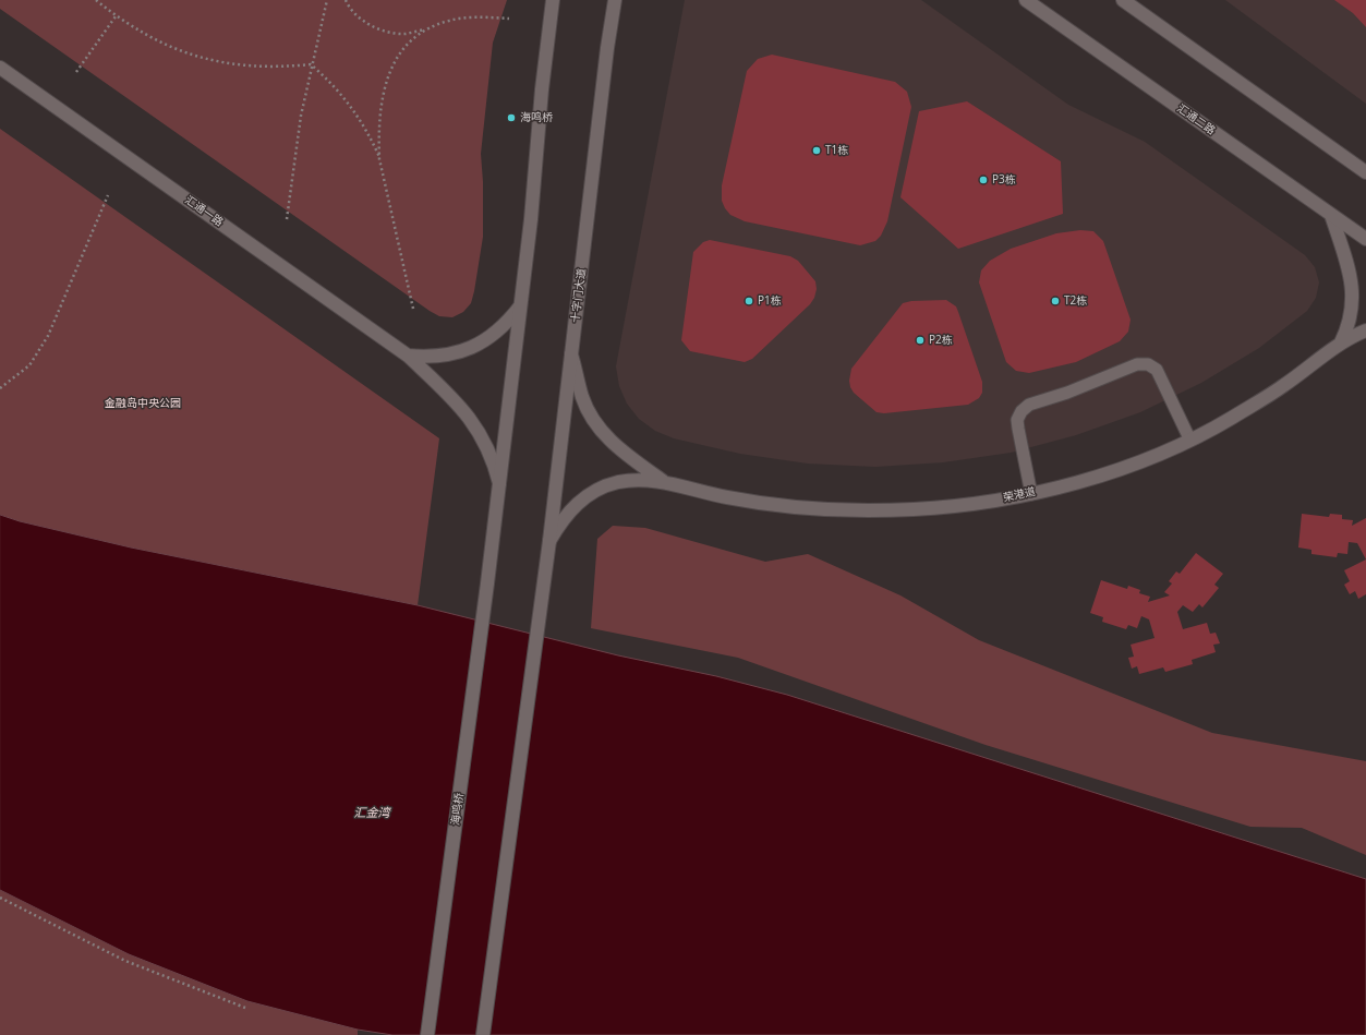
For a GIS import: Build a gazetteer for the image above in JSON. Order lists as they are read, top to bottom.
{
  "streets": {
    "street": [
      "汇通二路",
      "汇通一路",
      "十字门大道",
      "荣港道",
      "海鸣桥"
    ]
  },
  "crossings": [
    ["汇通一路", "海鸣桥"]
  ],
  "water": ["汇金湾"],
  "parks": ["金融岛中央公园"],
  "places": [
    "海鸣桥",
    "T1栋",
    "P3栋",
    "P1栋",
    "T2栋",
    "P2栋"
  ]
}
